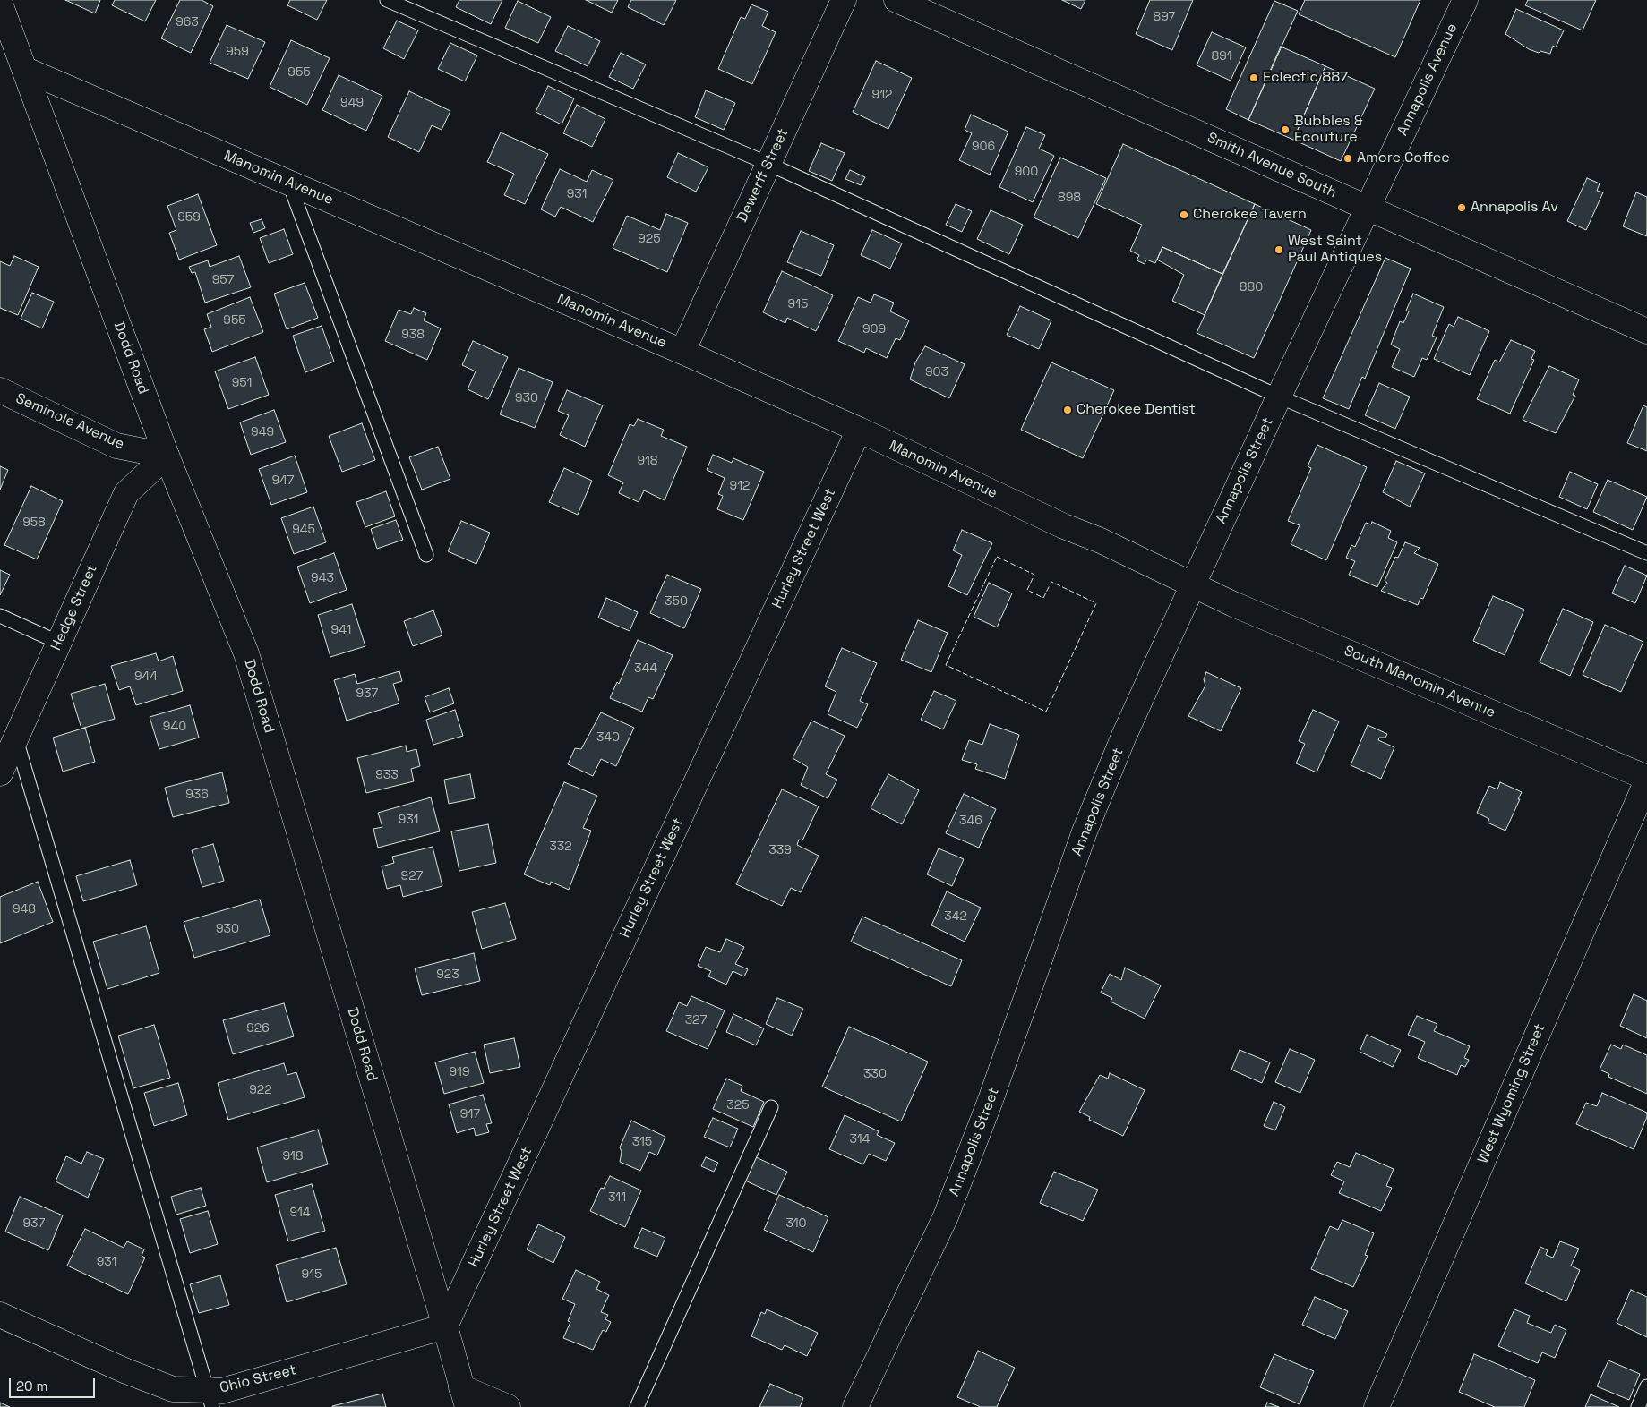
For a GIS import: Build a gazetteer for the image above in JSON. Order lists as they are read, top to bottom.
{
  "streets": {
    "street": [
      "Annapolis Avenue",
      "Smith Avenue South",
      "Dewerff Street",
      "Manomin Avenue",
      "Dodd Road",
      "Seminole Avenue",
      "Annapolis Street",
      "Hurley Street West",
      "Hedge Street",
      "South Manomin Avenue",
      "West Wyoming Street",
      "Ohio Street"
    ]
  },
  "crossings": [
    ["Annapolis Avenue", "Smith Avenue South"],
    ["Annapolis Avenue", "Annapolis Street"],
    ["Smith Avenue South", "Annapolis Street"],
    ["Dewerff Street", "Manomin Avenue"],
    ["Manomin Avenue", "Dodd Road"],
    ["Manomin Avenue", "Annapolis Street"],
    ["Manomin Avenue", "Hurley Street West"],
    ["Manomin Avenue", "South Manomin Avenue"],
    ["Dodd Road", "Seminole Avenue"],
    ["Dodd Road", "Hurley Street West"],
    ["Dodd Road", "Hedge Street"],
    ["Dodd Road", "Ohio Street"],
    ["Seminole Avenue", "Hedge Street"],
    ["Annapolis Street", "South Manomin Avenue"],
    ["Hurley Street West", "Ohio Street"],
    ["South Manomin Avenue", "West Wyoming Street"]
  ],
  "places": [
    "Eclectic 887",
    "Bubbles & Ecouture",
    "Amore Coffee",
    "Annapolis Av",
    "Cherokee Tavern",
    "West Saint Paul Antiques",
    "Cherokee Dentist"
  ],
  "house_numbers": [
    "897",
    "963",
    "959",
    "891",
    "955",
    "912",
    "949",
    "906",
    "900",
    "931",
    "898",
    "959",
    "925",
    "957",
    "880",
    "915",
    "955",
    "909",
    "938",
    "903",
    "951",
    "930",
    "949",
    "918",
    "947",
    "912",
    "958",
    "945",
    "943",
    "350",
    "941",
    "344",
    "944",
    "937",
    "940",
    "340",
    "933",
    "936",
    "931",
    "346",
    "332",
    "339",
    "927",
    "948",
    "342",
    "930",
    "923",
    "327",
    "926",
    "919",
    "330",
    "922",
    "325",
    "917",
    "314",
    "315",
    "918",
    "311",
    "914",
    "937",
    "310",
    "931",
    "915"
  ],
  "scale_bar": "20 m"
}
